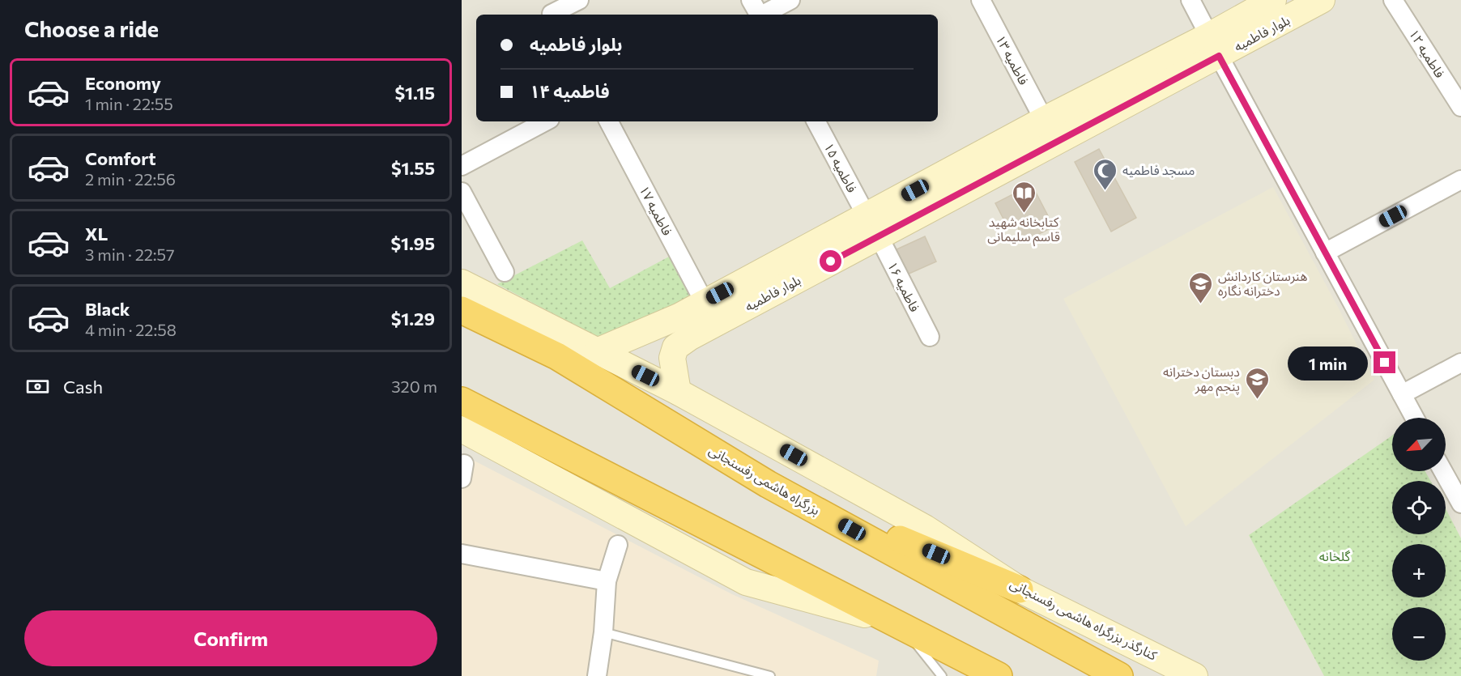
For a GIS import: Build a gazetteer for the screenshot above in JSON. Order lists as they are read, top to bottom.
{
  "streets": {
    "highway": ["بزرگراه هاشمی رفسنجانی"],
    "street": [
      "بلوار فاطمیه",
      "فاطمیه ۱۲",
      "فاطمیه ۱۳",
      "فاطمیه ۱۵",
      "فاطمیه ۱۷",
      "فاطمیه ۱۶",
      "کنارگذر بزرگراه هاشمی رفسنجانی"
    ]
  },
  "crossings": [
    ["بلوار فاطمیه", "فاطمیه ۱۳"],
    ["بلوار فاطمیه", "فاطمیه ۱۵"],
    ["بلوار فاطمیه", "فاطمیه ۱۷"],
    ["بلوار فاطمیه", "فاطمیه ۱۶"],
    ["بلوار فاطمیه", "کنارگذر بزرگراه هاشمی رفسنجانی"],
    ["فاطمیه ۱۵", "فاطمیه ۱۶"]
  ],
  "parks": ["گلخانه"],
  "places": {
    "mosque": ["مسجد فاطمیه"],
    "library": ["کتابخانه شهید قاسم سلیمانی"],
    "school or university": ["هنرستان کاردانش دخترانه نگاره", "دبستان دخترانه پنجم مهر"]
  },
  "north": "bottom left",
  "page": {
    "heading": "Choose a ride",
    "banner": ["بلوار فاطمیه", "فاطمیه ۱۴"],
    "list": [
      {
        "name": "Economy",
        "note": "1 min · 22:55",
        "value": "$1.15"
      },
      {
        "name": "Comfort",
        "note": "2 min · 22:56",
        "value": "$1.55"
      },
      {
        "name": "XL",
        "note": "3 min · 22:57",
        "value": "$1.95"
      },
      {
        "name": "Black",
        "note": "4 min · 22:58",
        "value": "$1.29"
      }
    ],
    "bubble": "1 min",
    "pay": ["Cash", "320 m"],
    "map_buttons": ["+", "−"],
    "buttons": "Confirm"
  }
}
